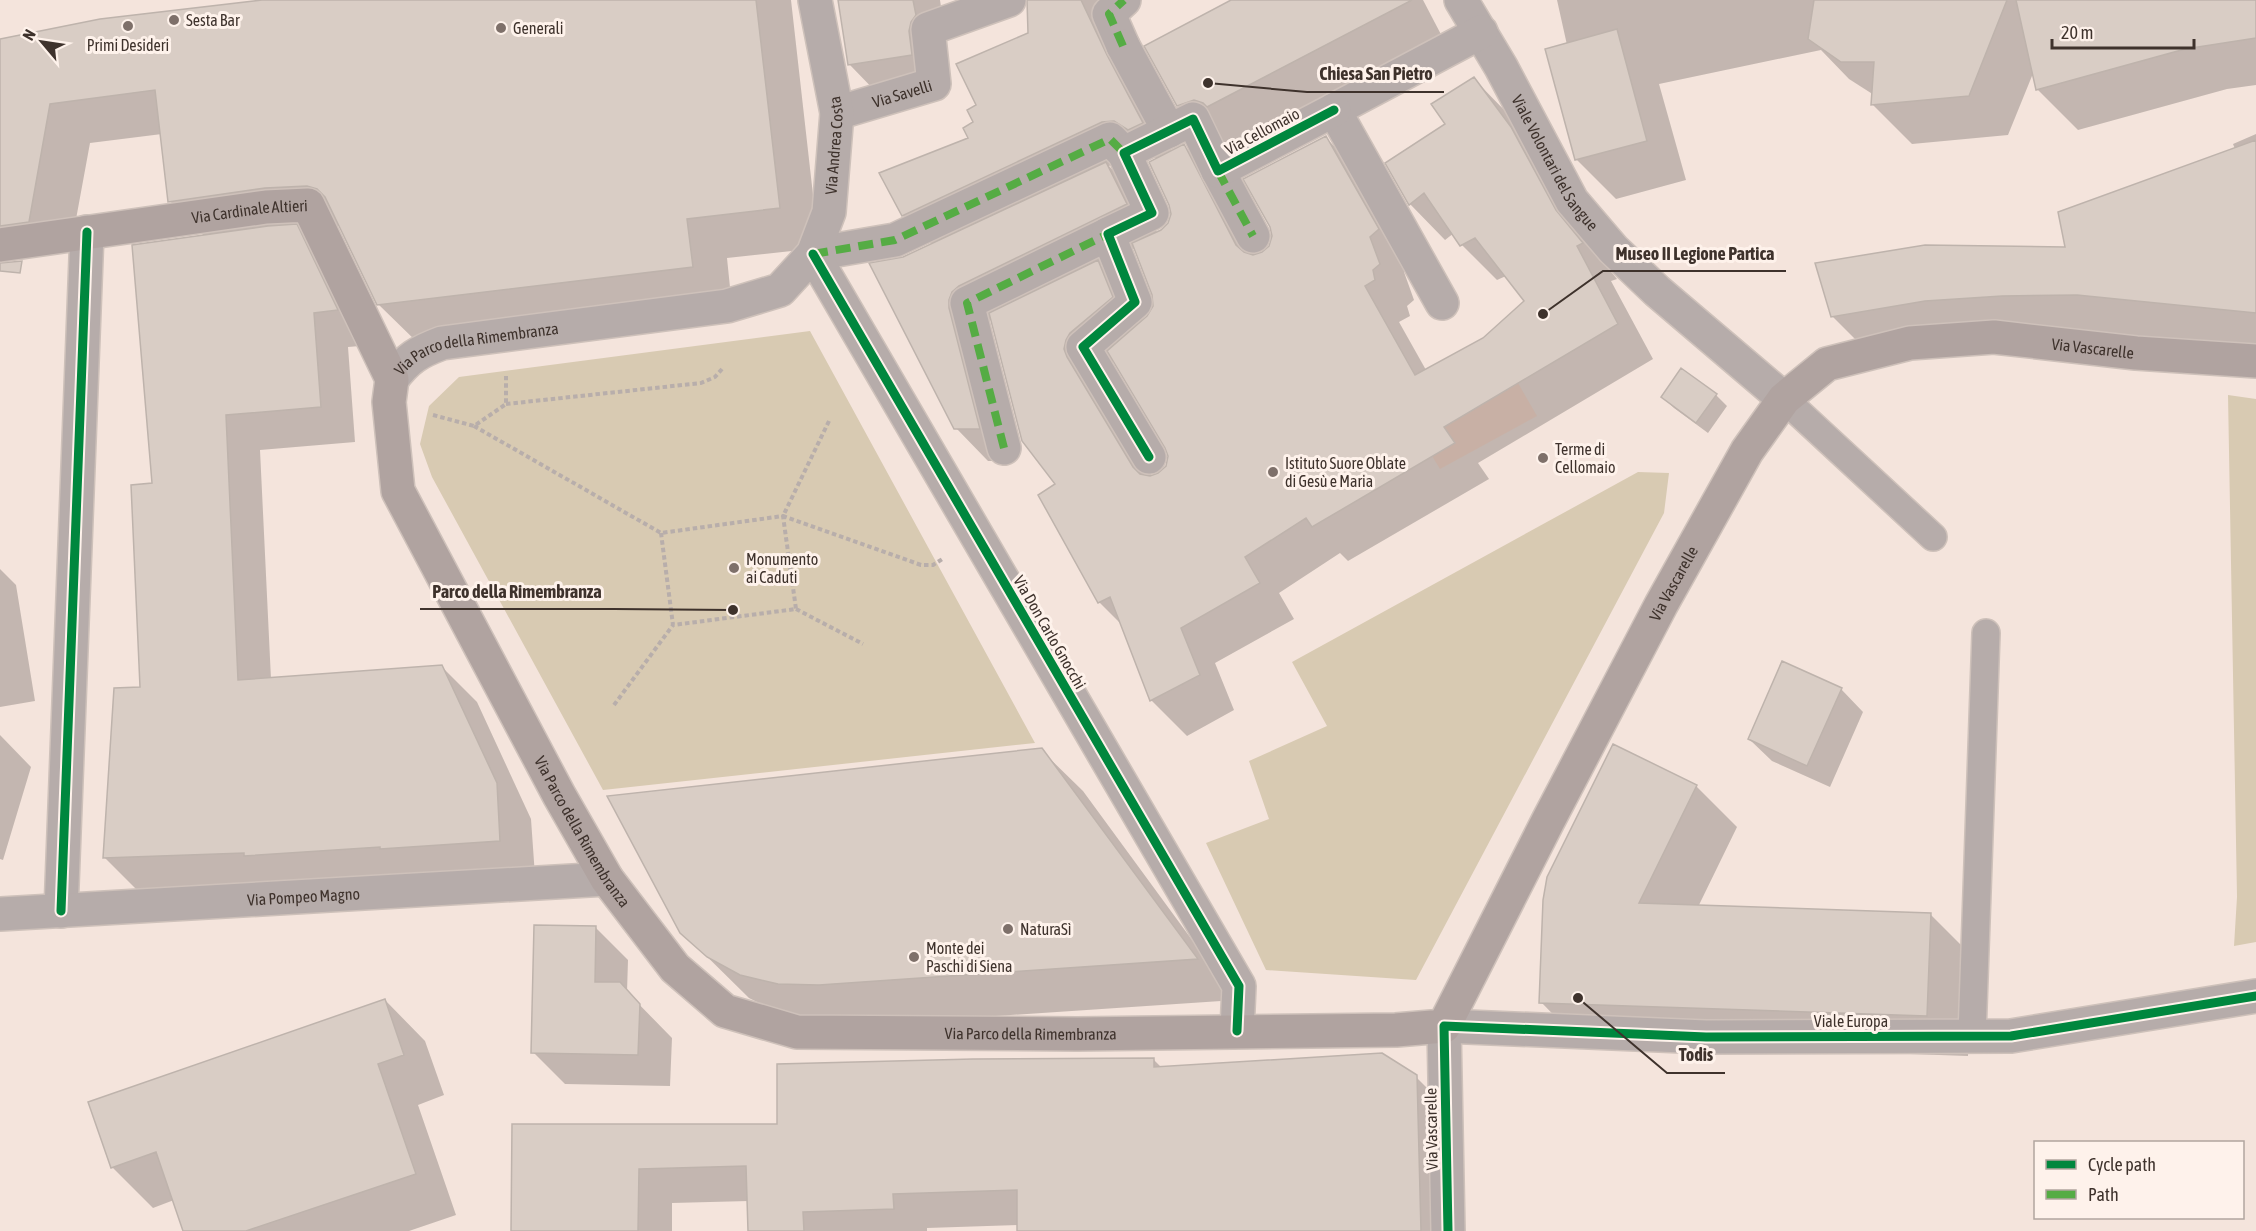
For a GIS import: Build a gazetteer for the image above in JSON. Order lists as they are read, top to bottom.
{
  "streets": {
    "main road": ["Via Cardinale Altieri", "Via Vascarelle", "Via Parco della Rimembranza"],
    "street": [
      "Via Savelli",
      "Via Cellomaio",
      "Via Andrea Costa",
      "Viale Volontari del Sangue",
      "Via Don Carlo Gnocchi",
      "Via Pompeo Magno",
      "Viale Europa"
    ]
  },
  "crossings": [
    ["Via Savelli", "Via Andrea Costa"],
    ["Via Cellomaio", "Viale Volontari del Sangue"],
    ["Via Andrea Costa", "Via Parco della Rimembranza"],
    ["Via Andrea Costa", "Via Don Carlo Gnocchi"],
    ["Viale Volontari del Sangue", "Via Vascarelle"],
    ["Via Cardinale Altieri", "Via Parco della Rimembranza"],
    ["Via Vascarelle", "Via Parco della Rimembranza"],
    ["Via Vascarelle", "Viale Europa"],
    ["Via Parco della Rimembranza", "Via Don Carlo Gnocchi"],
    ["Via Parco della Rimembranza", "Via Pompeo Magno"],
    ["Via Parco della Rimembranza", "Viale Europa"]
  ],
  "places": [
    "Sesta Bar",
    "Primi Desideri",
    "Generali",
    "Chiesa San Pietro",
    "Museo II Legione Partica",
    "Terme di Cellomaio",
    "Istituto Suore Oblate di Gesù e Maria",
    "Monumento ai Caduti",
    "Parco della Rimembranza",
    "NaturaSì",
    "Monte dei Paschi di Siena",
    "Todis"
  ],
  "legend": ["Cycle path", "Path"],
  "scale_bar": "20 m",
  "north": "top left"
}
